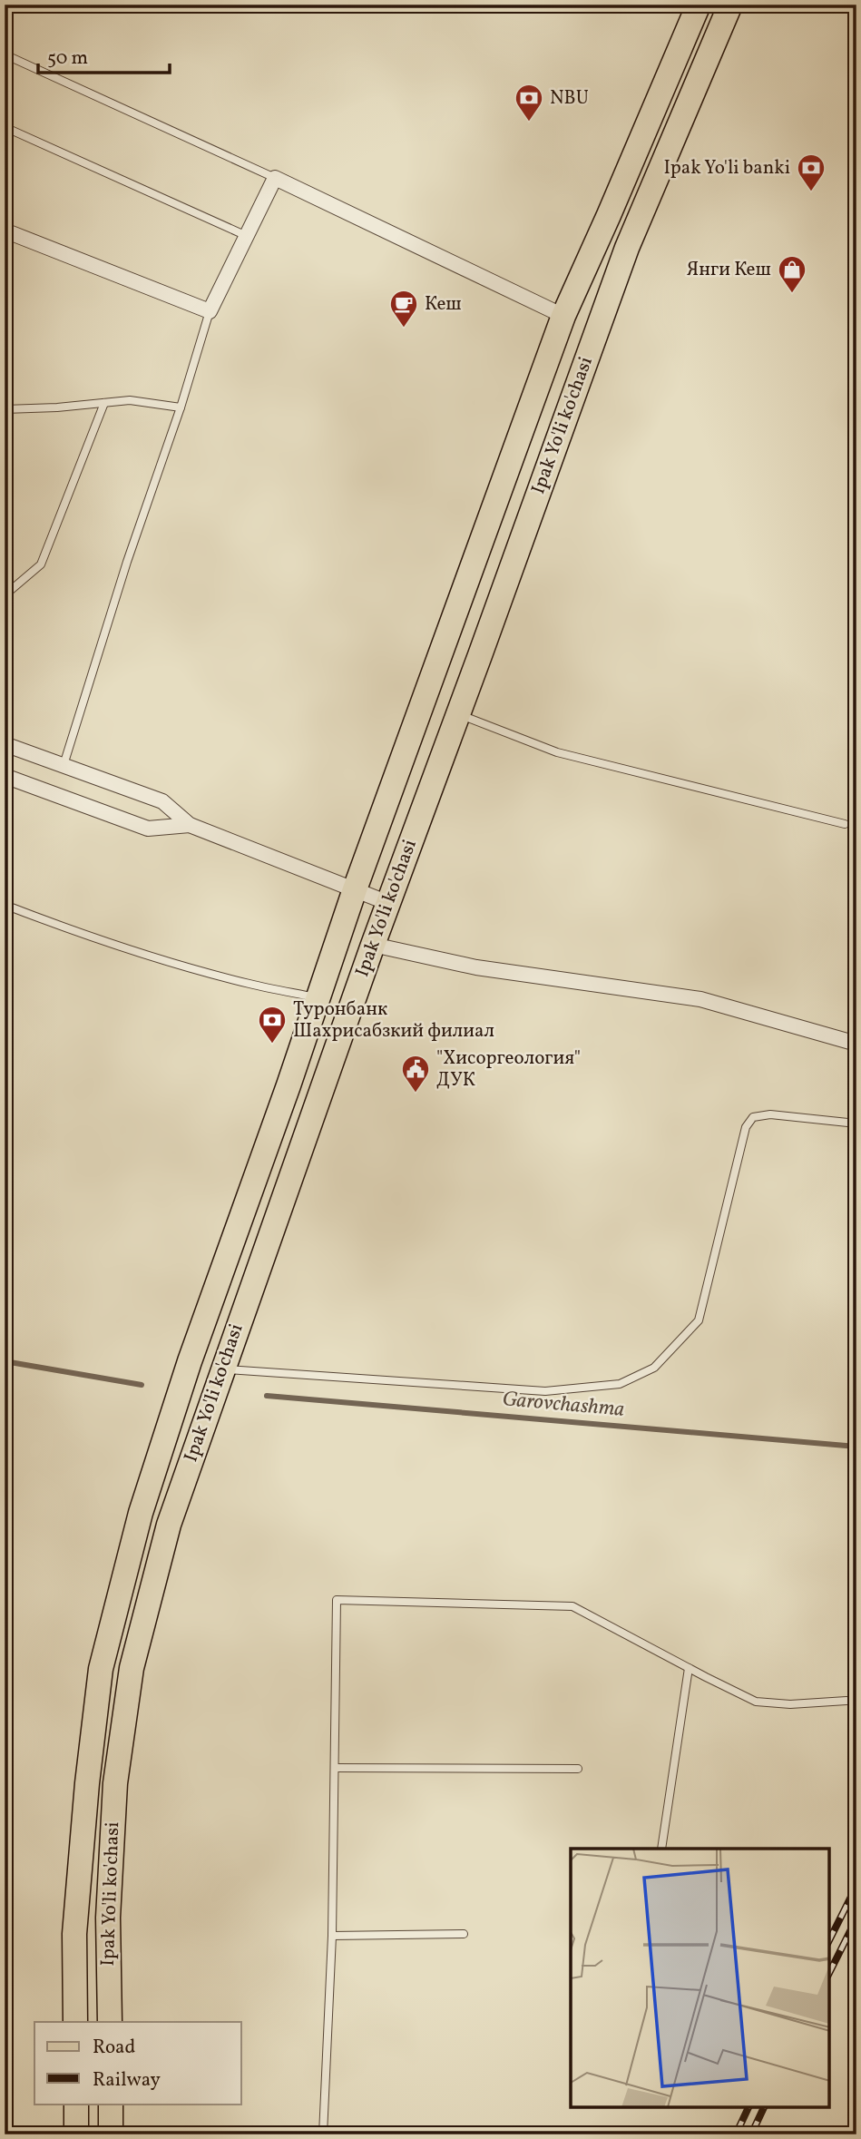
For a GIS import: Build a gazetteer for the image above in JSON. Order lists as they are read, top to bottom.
{
  "streets": {
    "main road": ["Ipak Yo'li ko'chasi"]
  },
  "water": ["Garovchashma"],
  "places": {
    "bank": ["NBU", "Ipak Yo'li banki", "Туронбанк Шахрисабзкий филиал"],
    "shop": ["Янги Кеш"],
    "cafe": ["Кеш"],
    "public building": ["\"Хисоргеология\" ДУК"]
  },
  "legend": ["Road", "Railway"],
  "scale_bar": "50 m"
}
